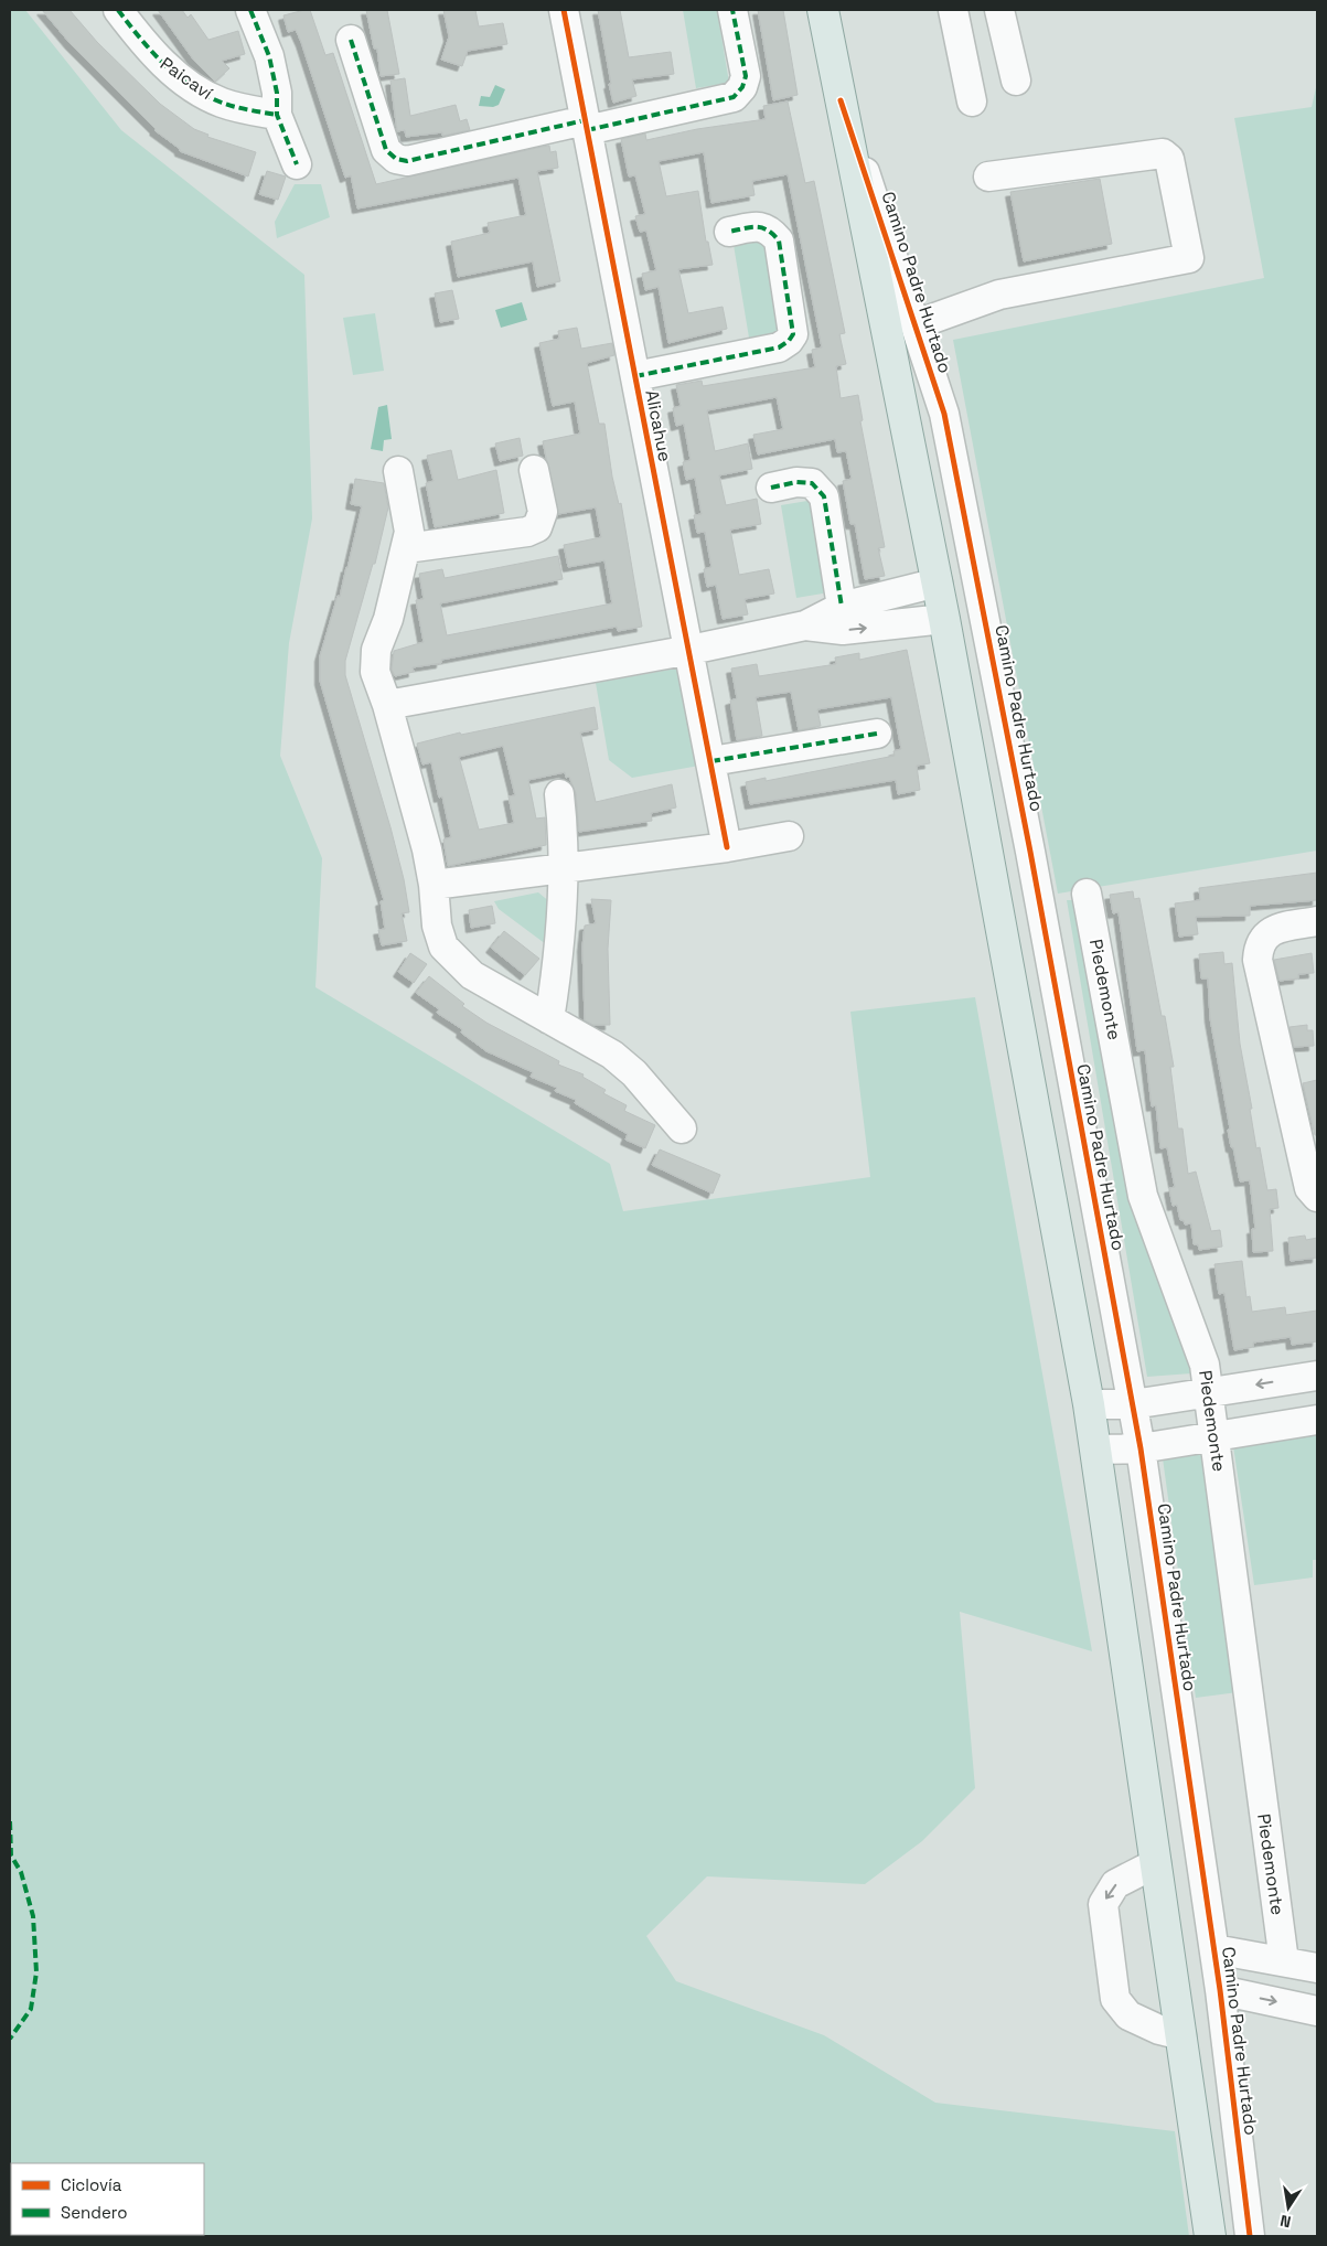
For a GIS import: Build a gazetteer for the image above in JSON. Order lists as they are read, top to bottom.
{
  "streets": {
    "main road": ["Camino Padre Hurtado"],
    "street": ["Paicaví", "Alicahue", "Piedemonte"]
  },
  "legend": ["Ciclovía", "Sendero"],
  "north": "bottom"
}
